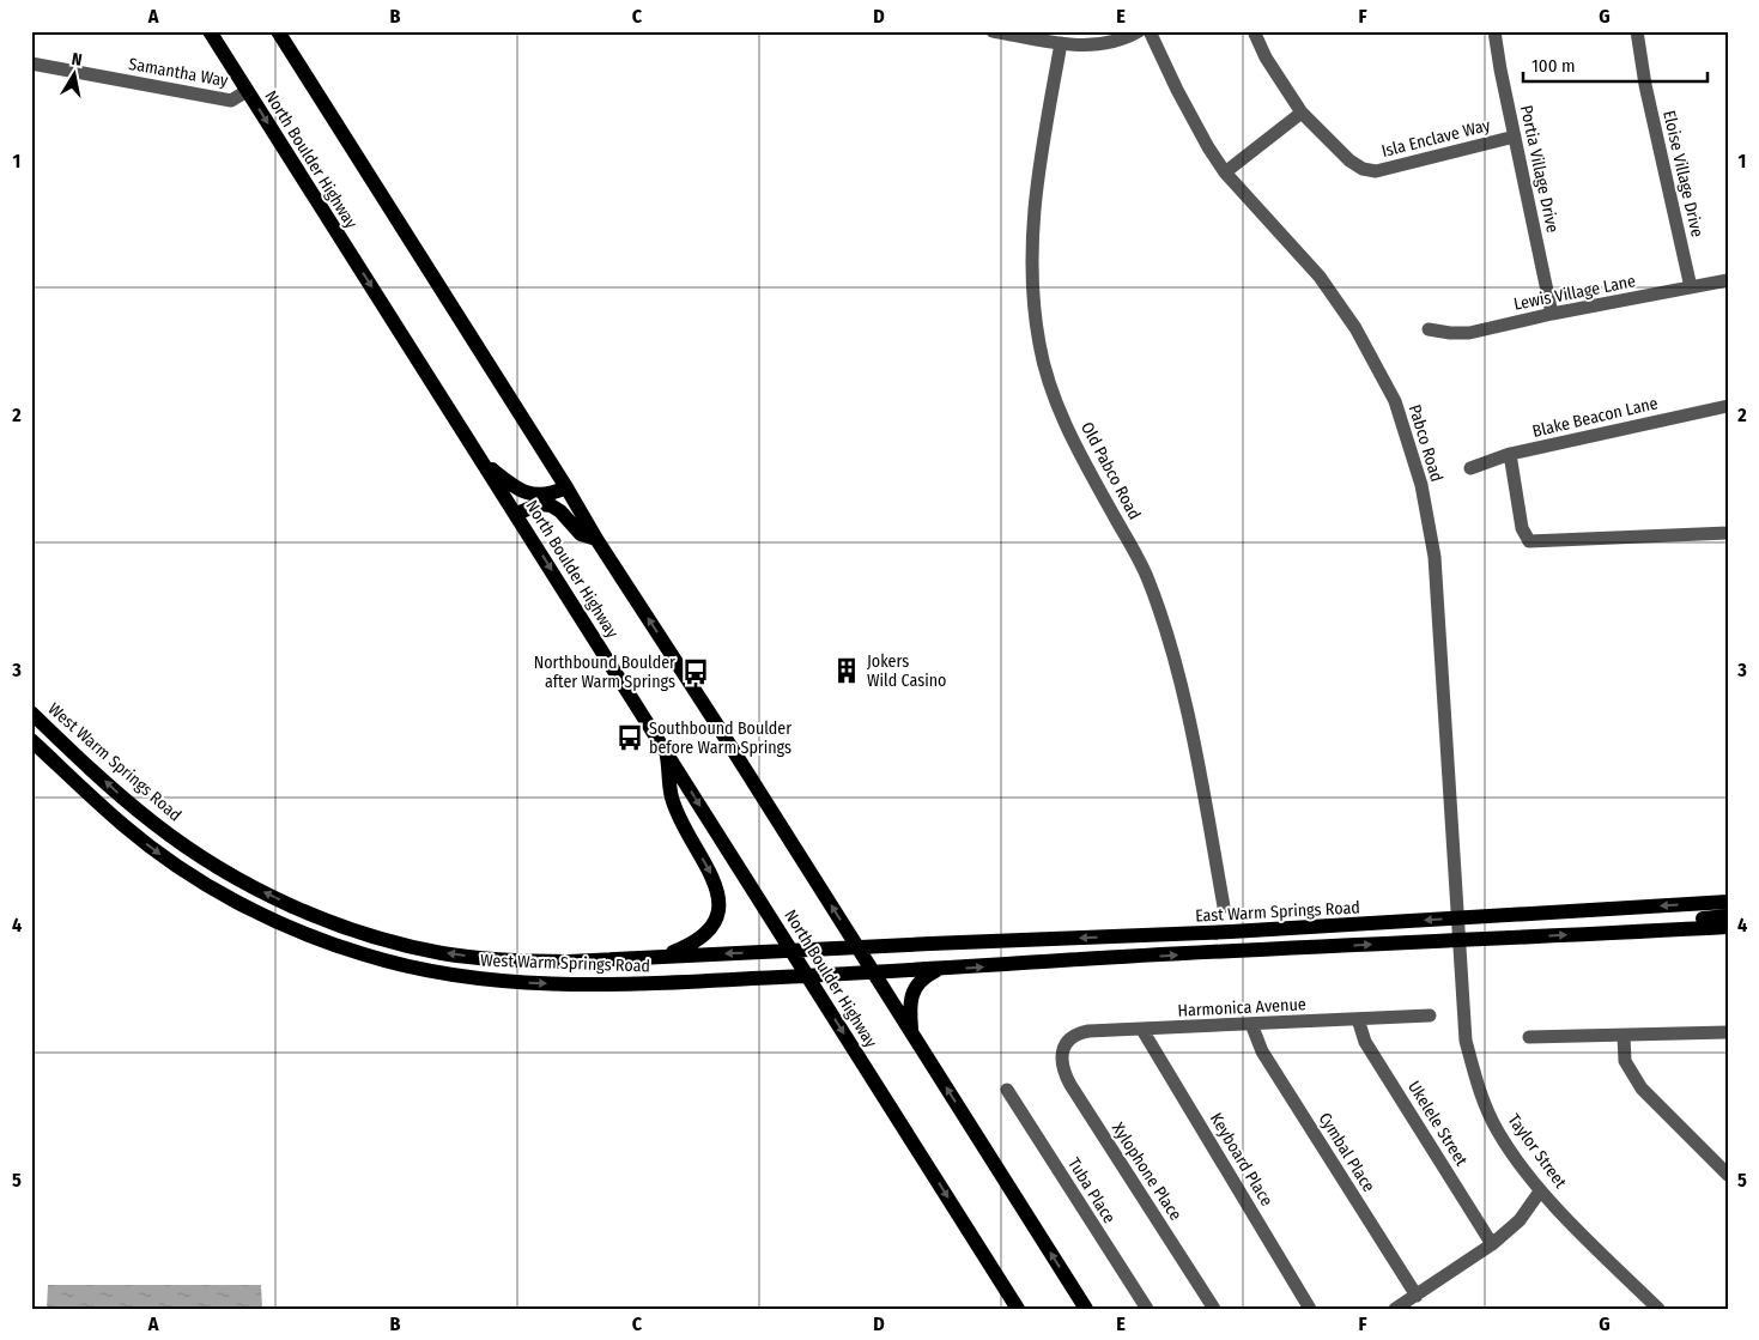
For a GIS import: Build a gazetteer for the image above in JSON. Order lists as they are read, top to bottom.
{
  "streets": {
    "main road": ["North Boulder Highway", "West Warm Springs Road", "East Warm Springs Road"],
    "street": [
      "Samantha Way",
      "Isla Enclave Way",
      "Portia Village Drive",
      "Eloise Village Drive",
      "Lewis Village Lane",
      "Blake Beacon Lane",
      "Pabco Road",
      "Old Pabco Road",
      "Harmonica Avenue",
      "Ukelele Street",
      "Taylor Street",
      "Cymbal Place",
      "Keyboard Place",
      "Xylophone Place",
      "Tuba Place"
    ]
  },
  "crossings": [
    ["Samantha Way", "North Boulder Highway"],
    ["Isla Enclave Way", "Portia Village Drive"],
    ["North Boulder Highway", "West Warm Springs Road"],
    ["Portia Village Drive", "Lewis Village Lane"],
    ["Eloise Village Drive", "Lewis Village Lane"],
    ["Pabco Road", "East Warm Springs Road"],
    ["Pabco Road", "Taylor Street"],
    ["West Warm Springs Road", "East Warm Springs Road"],
    ["Harmonica Avenue", "Ukelele Street"],
    ["Harmonica Avenue", "Cymbal Place"],
    ["Harmonica Avenue", "Keyboard Place"],
    ["Harmonica Avenue", "Xylophone Place"]
  ],
  "places": {
    "building": ["Jokers Wild Casino"],
    "bus stop": ["Northbound Boulder after Warm Springs", "Southbound Boulder before Warm Springs"]
  },
  "scale_bar": "100 m",
  "north": "top",
  "grid": {
    "columns": [
      "A",
      "B",
      "C",
      "D",
      "E",
      "F",
      "G"
    ],
    "rows": [
      "1",
      "2",
      "3",
      "4",
      "5"
    ]
  }
}
